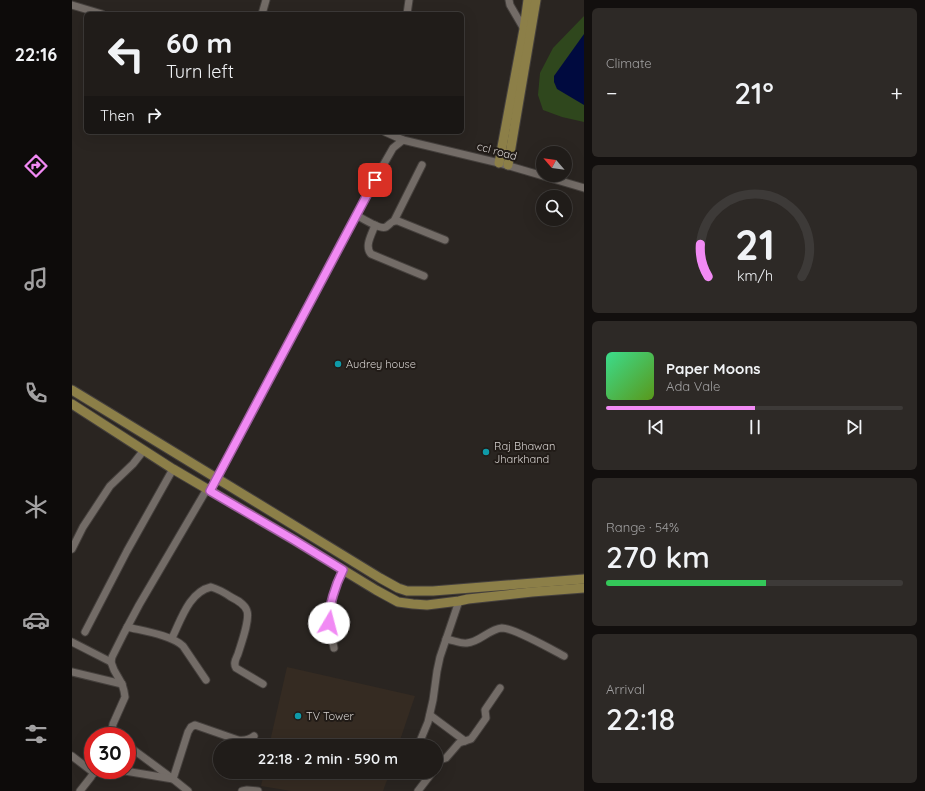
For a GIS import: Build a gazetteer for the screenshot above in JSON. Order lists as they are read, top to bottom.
{
  "streets": {
    "street": ["ccl road"]
  },
  "places": ["Audrey house", "Raj Bhawan Jharkhand", "TV Tower"],
  "north": "top left",
  "page": {
    "tabs": "22:16",
    "tile": [
      "Climate",
      ["Range · 54%", "270 km"],
      ["Arrival", "22:18"]
    ],
    "turn": ["60 m", "Turn left"],
    "heat": ["−", "21°", "+"],
    "then": "Then",
    "song": ["Paper Moons", "Ada Vale"],
    "limit": "30",
    "trip": "22:18 · 2 min · 590 m",
    "gauge": ["21", "km/h"]
  }
}
